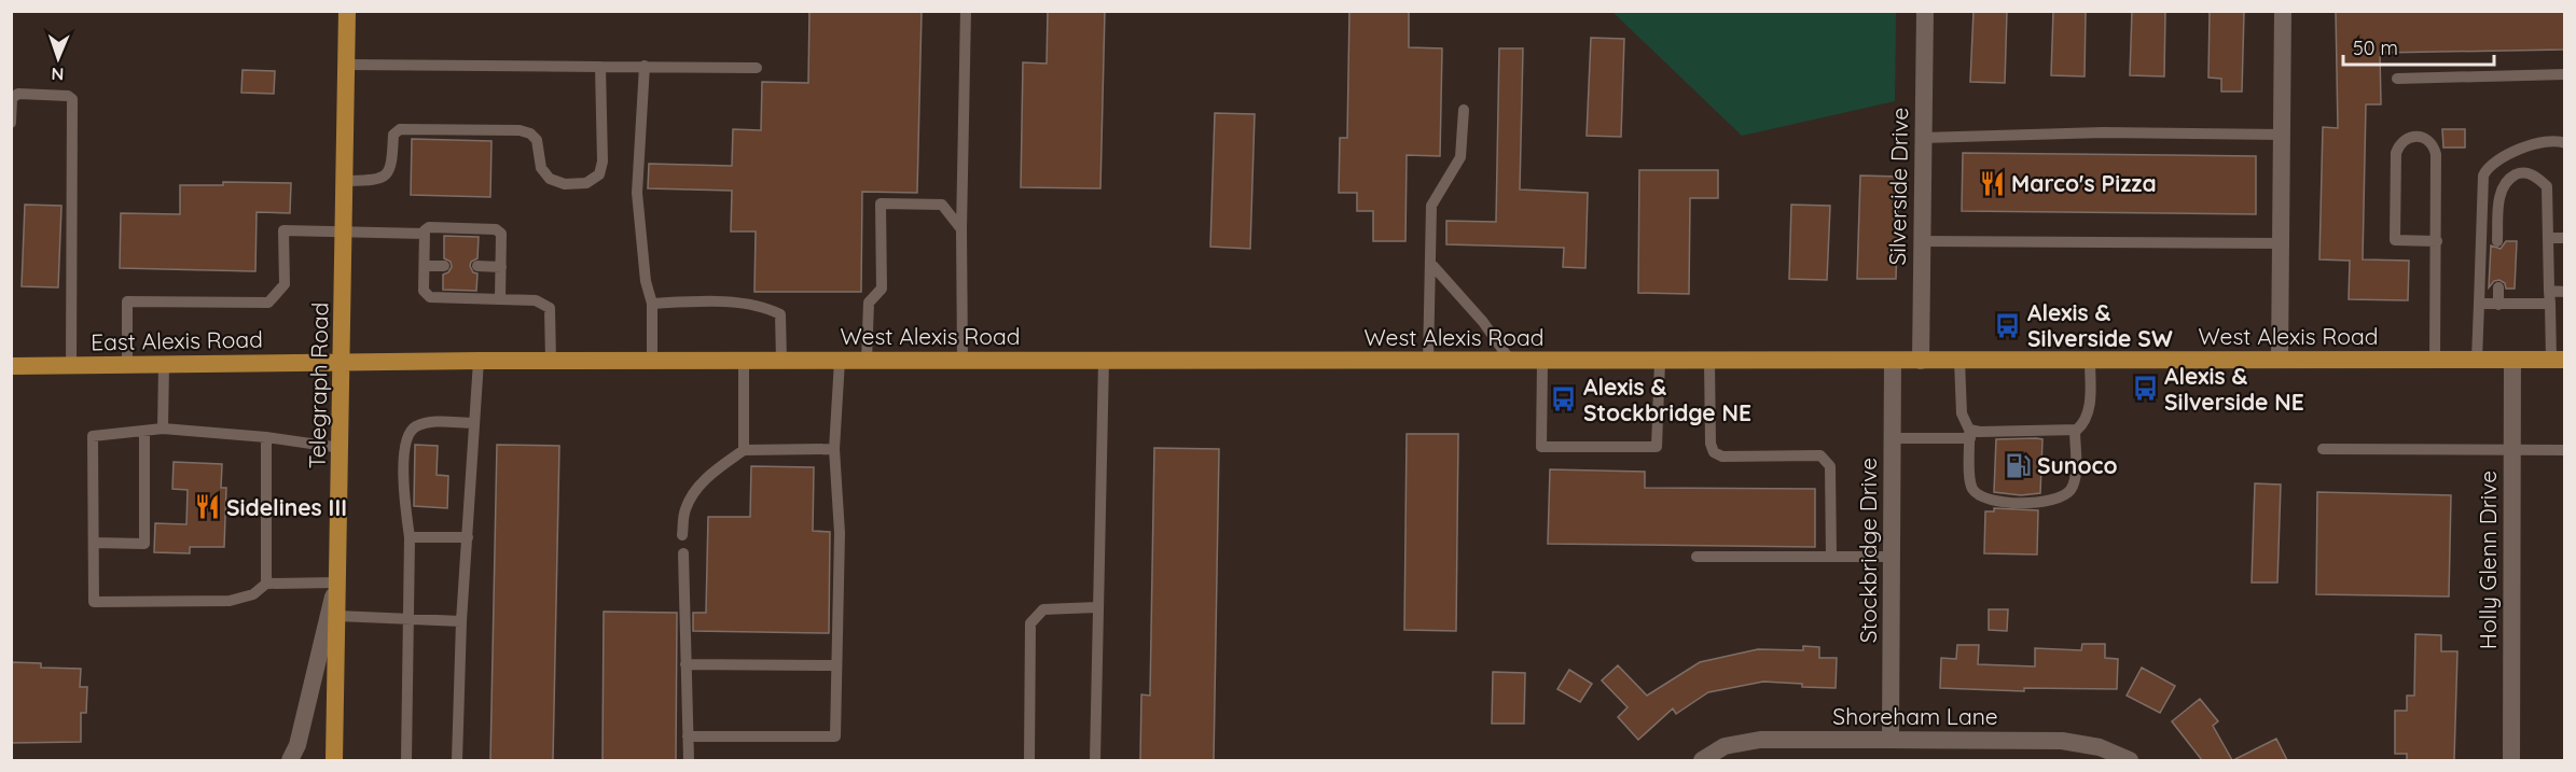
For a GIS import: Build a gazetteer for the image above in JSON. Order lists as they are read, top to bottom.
{
  "streets": {
    "main road": ["West Alexis Road", "East Alexis Road", "Telegraph Road"],
    "street": [
      "Silverside Drive",
      "Stockbridge Drive",
      "Holly Glenn Drive",
      "Shoreham Lane"
    ]
  },
  "crossings": [
    ["Silverside Drive", "West Alexis Road"],
    ["West Alexis Road", "East Alexis Road"],
    ["West Alexis Road", "Telegraph Road"],
    ["West Alexis Road", "Stockbridge Drive"],
    ["West Alexis Road", "Holly Glenn Drive"],
    ["East Alexis Road", "Telegraph Road"],
    ["Stockbridge Drive", "Shoreham Lane"]
  ],
  "places": {
    "restaurant": ["Marco's Pizza", "Sidelines III"],
    "bus stop": ["Alexis & Silverside SW", "Alexis & Silverside NE", "Alexis & Stockbridge NE"],
    "fuel station": ["Sunoco"]
  },
  "scale_bar": "50 m",
  "north": "bottom"
}
